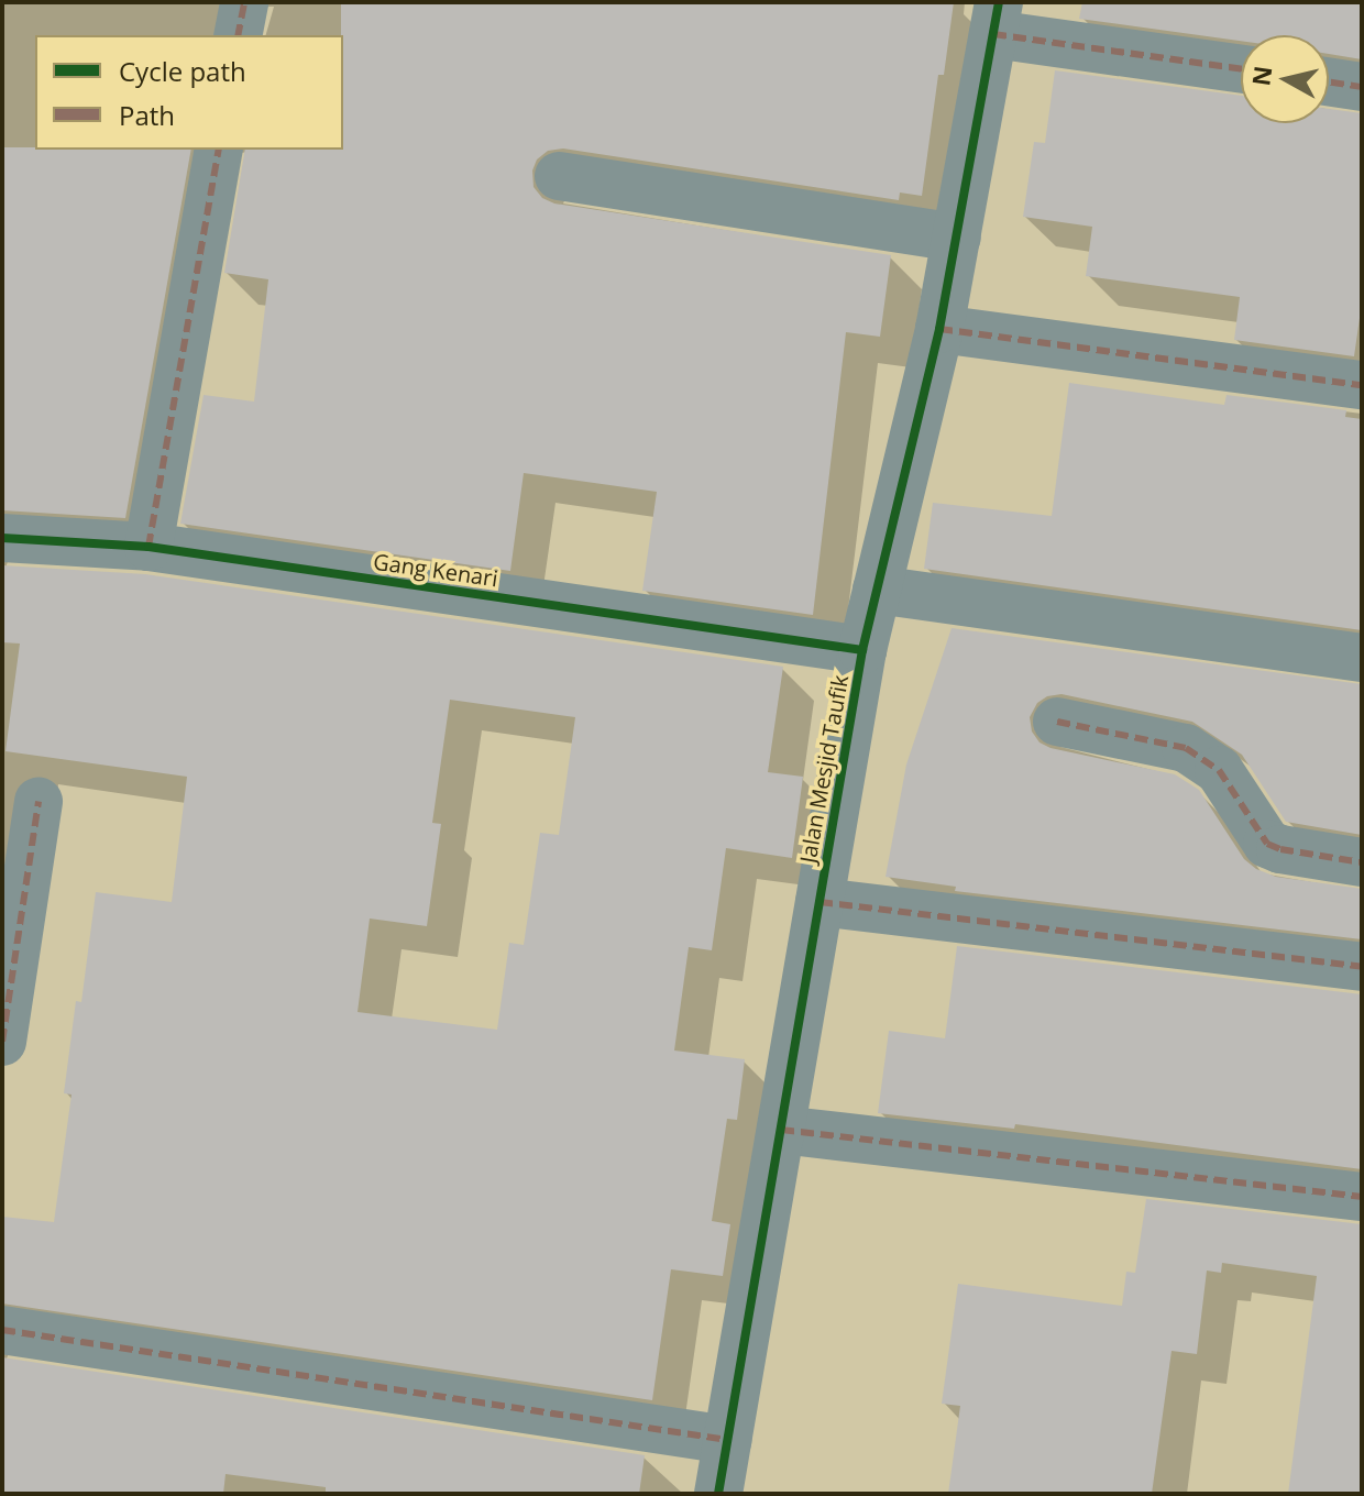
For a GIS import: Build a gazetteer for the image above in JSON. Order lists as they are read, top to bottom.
{
  "streets": {
    "street": ["Gang Kenari", "Jalan Mesjid Taufik"]
  },
  "crossings": [
    ["Gang Kenari", "Jalan Mesjid Taufik"]
  ],
  "legend": ["Cycle path", "Path"],
  "north": "left"
}
